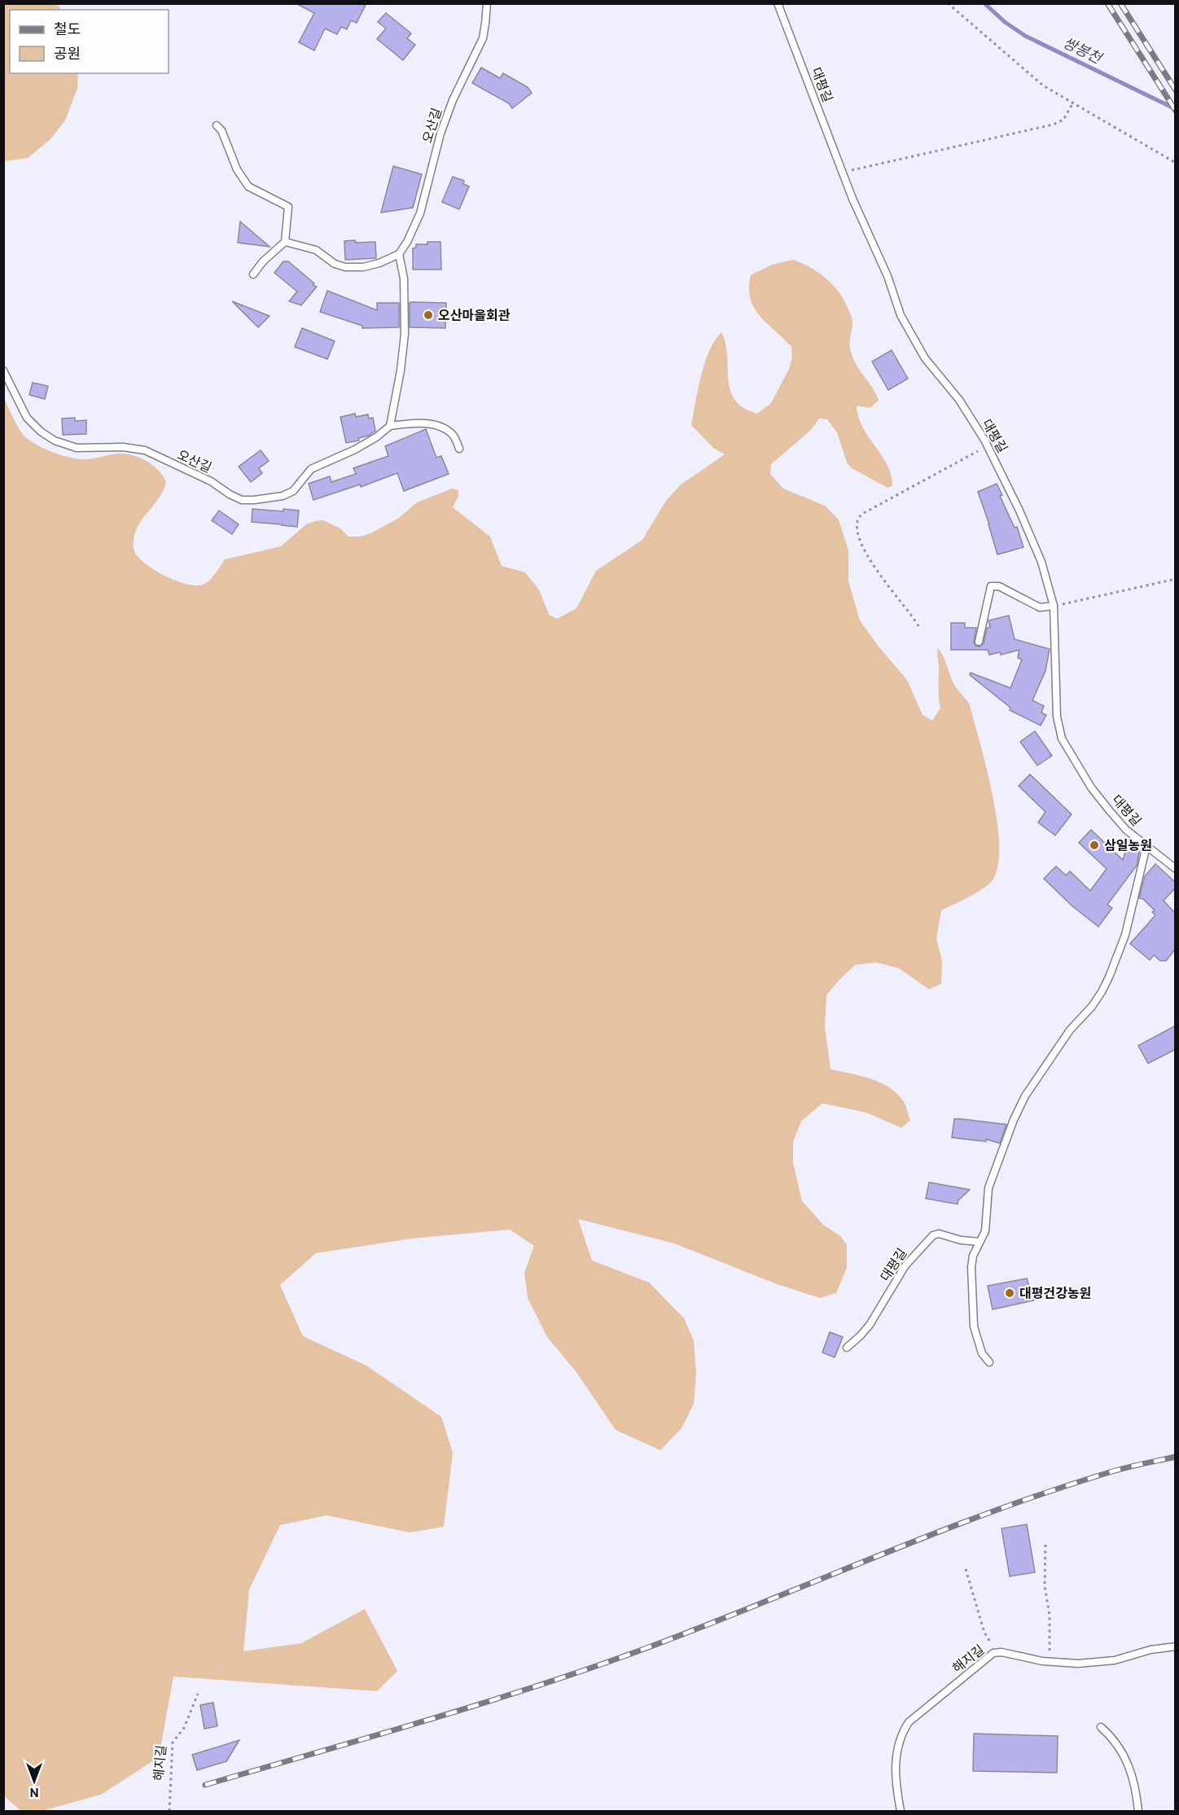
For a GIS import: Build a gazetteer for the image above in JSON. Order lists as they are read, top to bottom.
{
  "streets": {
    "lane": ["대평길", "오산길", "해지길"]
  },
  "water": ["쌍봉천"],
  "places": ["오산마을회관", "삼일농원", "대평건강농원"],
  "legend": ["철도", "공원"],
  "north": "bottom"
}
